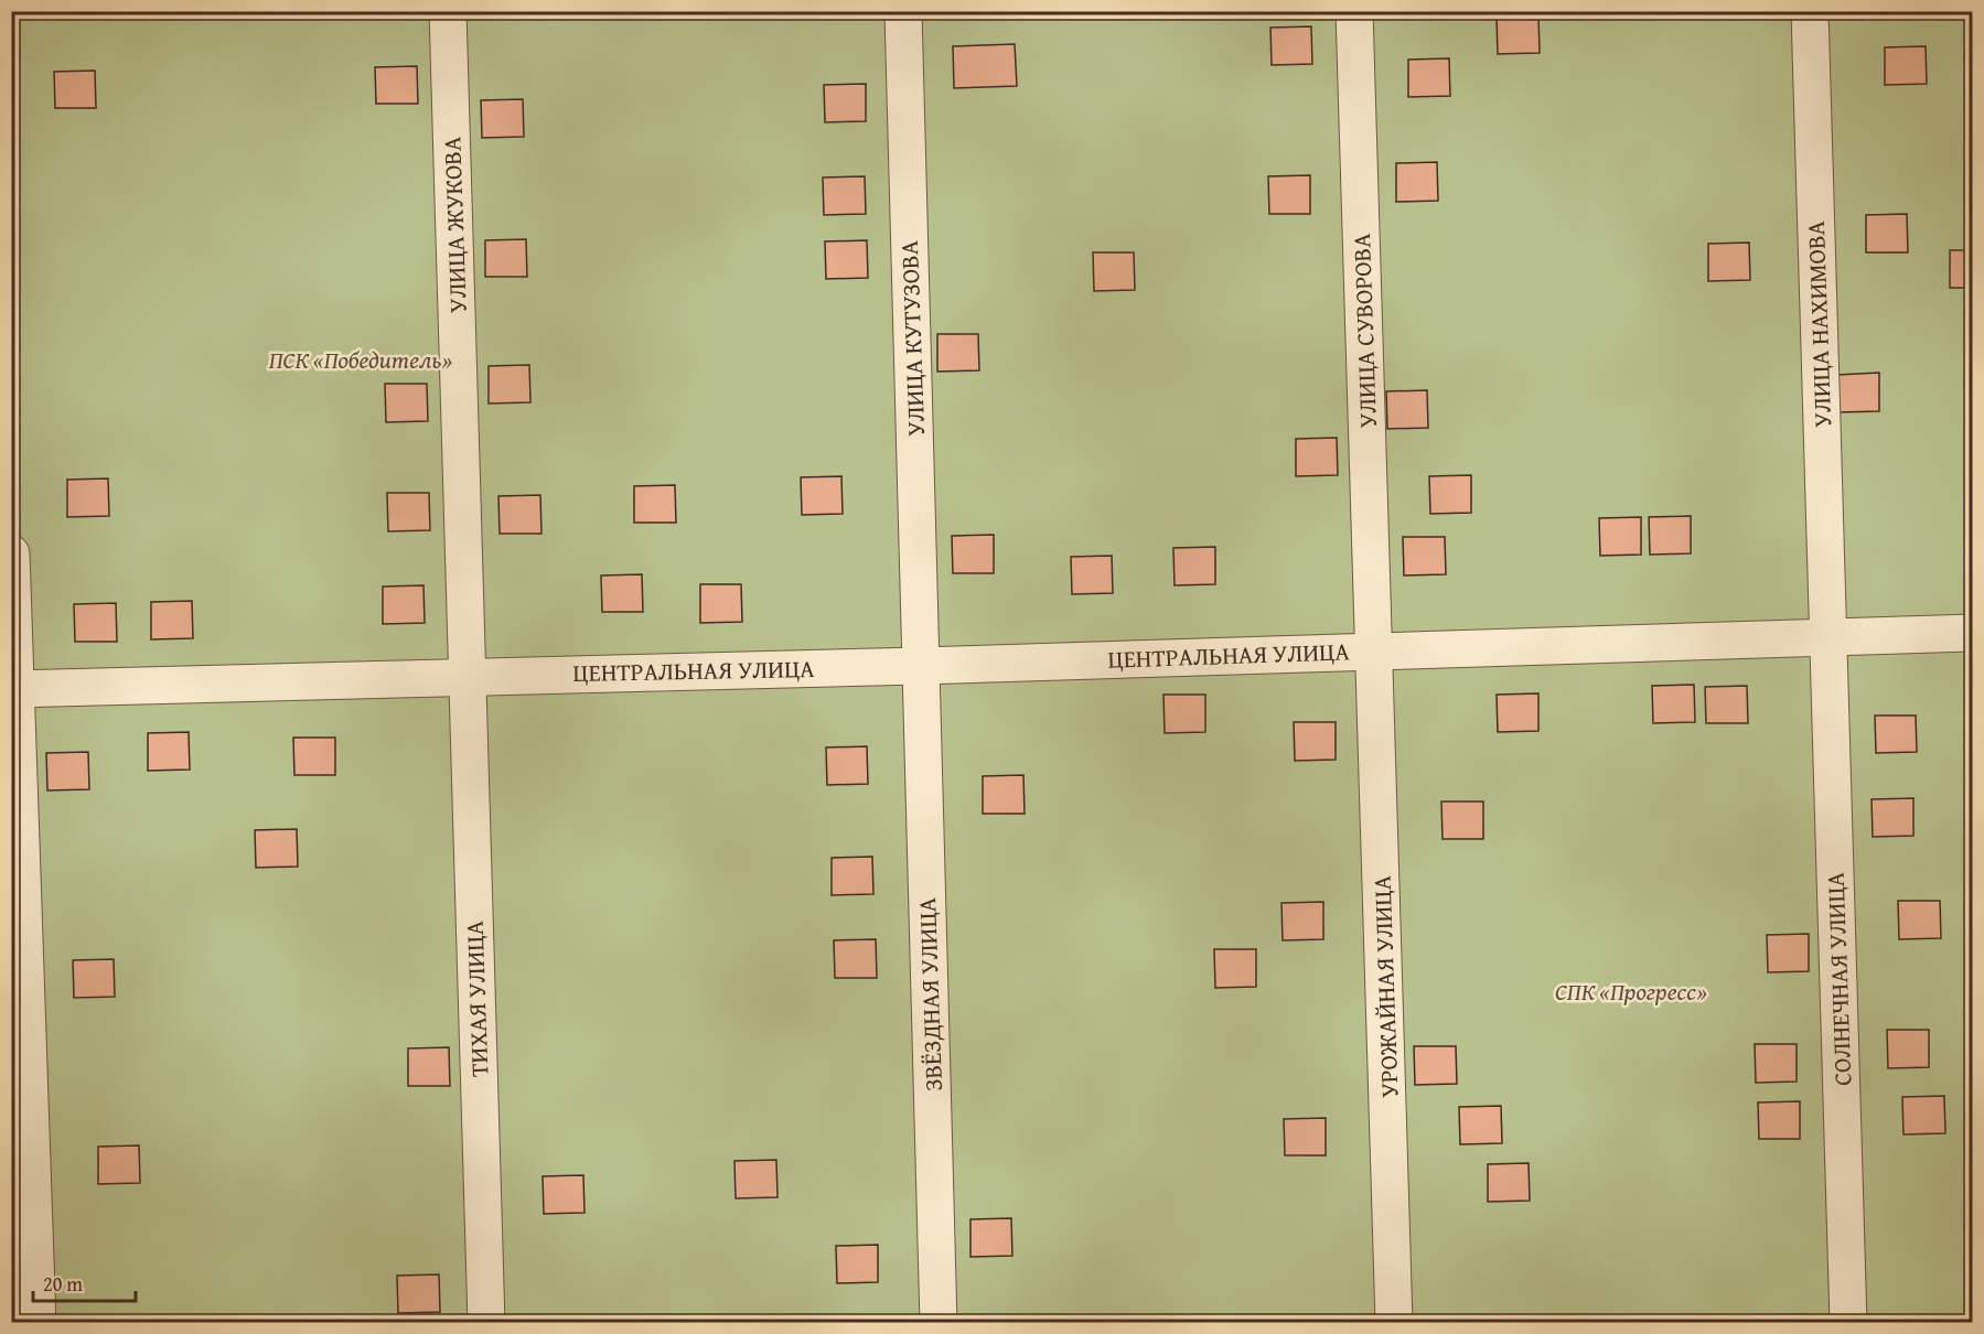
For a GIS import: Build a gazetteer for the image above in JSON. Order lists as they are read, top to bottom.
{
  "streets": {
    "street": [
      "УЛИЦА ЖУКОВА",
      "УЛИЦА НАХИМОВА",
      "УЛИЦА СУВОРОВА",
      "УЛИЦА КУТУЗОВА",
      "ЦЕНТРАЛЬНАЯ УЛИЦА",
      "СОЛНЕЧНАЯ УЛИЦА",
      "УРОЖАЙНАЯ УЛИЦА",
      "ЗВЁЗДНАЯ УЛИЦА",
      "ТИХАЯ УЛИЦА"
    ]
  },
  "crossings": [
    ["УЛИЦА ЖУКОВА", "ЦЕНТРАЛЬНАЯ УЛИЦА"],
    ["УЛИЦА ЖУКОВА", "ТИХАЯ УЛИЦА"],
    ["УЛИЦА НАХИМОВА", "ЦЕНТРАЛЬНАЯ УЛИЦА"],
    ["УЛИЦА НАХИМОВА", "СОЛНЕЧНАЯ УЛИЦА"],
    ["УЛИЦА СУВОРОВА", "ЦЕНТРАЛЬНАЯ УЛИЦА"],
    ["УЛИЦА СУВОРОВА", "УРОЖАЙНАЯ УЛИЦА"],
    ["УЛИЦА КУТУЗОВА", "ЦЕНТРАЛЬНАЯ УЛИЦА"],
    ["УЛИЦА КУТУЗОВА", "ЗВЁЗДНАЯ УЛИЦА"],
    ["ЦЕНТРАЛЬНАЯ УЛИЦА", "СОЛНЕЧНАЯ УЛИЦА"],
    ["ЦЕНТРАЛЬНАЯ УЛИЦА", "УРОЖАЙНАЯ УЛИЦА"],
    ["ЦЕНТРАЛЬНАЯ УЛИЦА", "ЗВЁЗДНАЯ УЛИЦА"],
    ["ЦЕНТРАЛЬНАЯ УЛИЦА", "ТИХАЯ УЛИЦА"]
  ],
  "parks": ["ПСК «Победитель»", "СПК «Прогресс»"],
  "scale_bar": "20 m"
}
